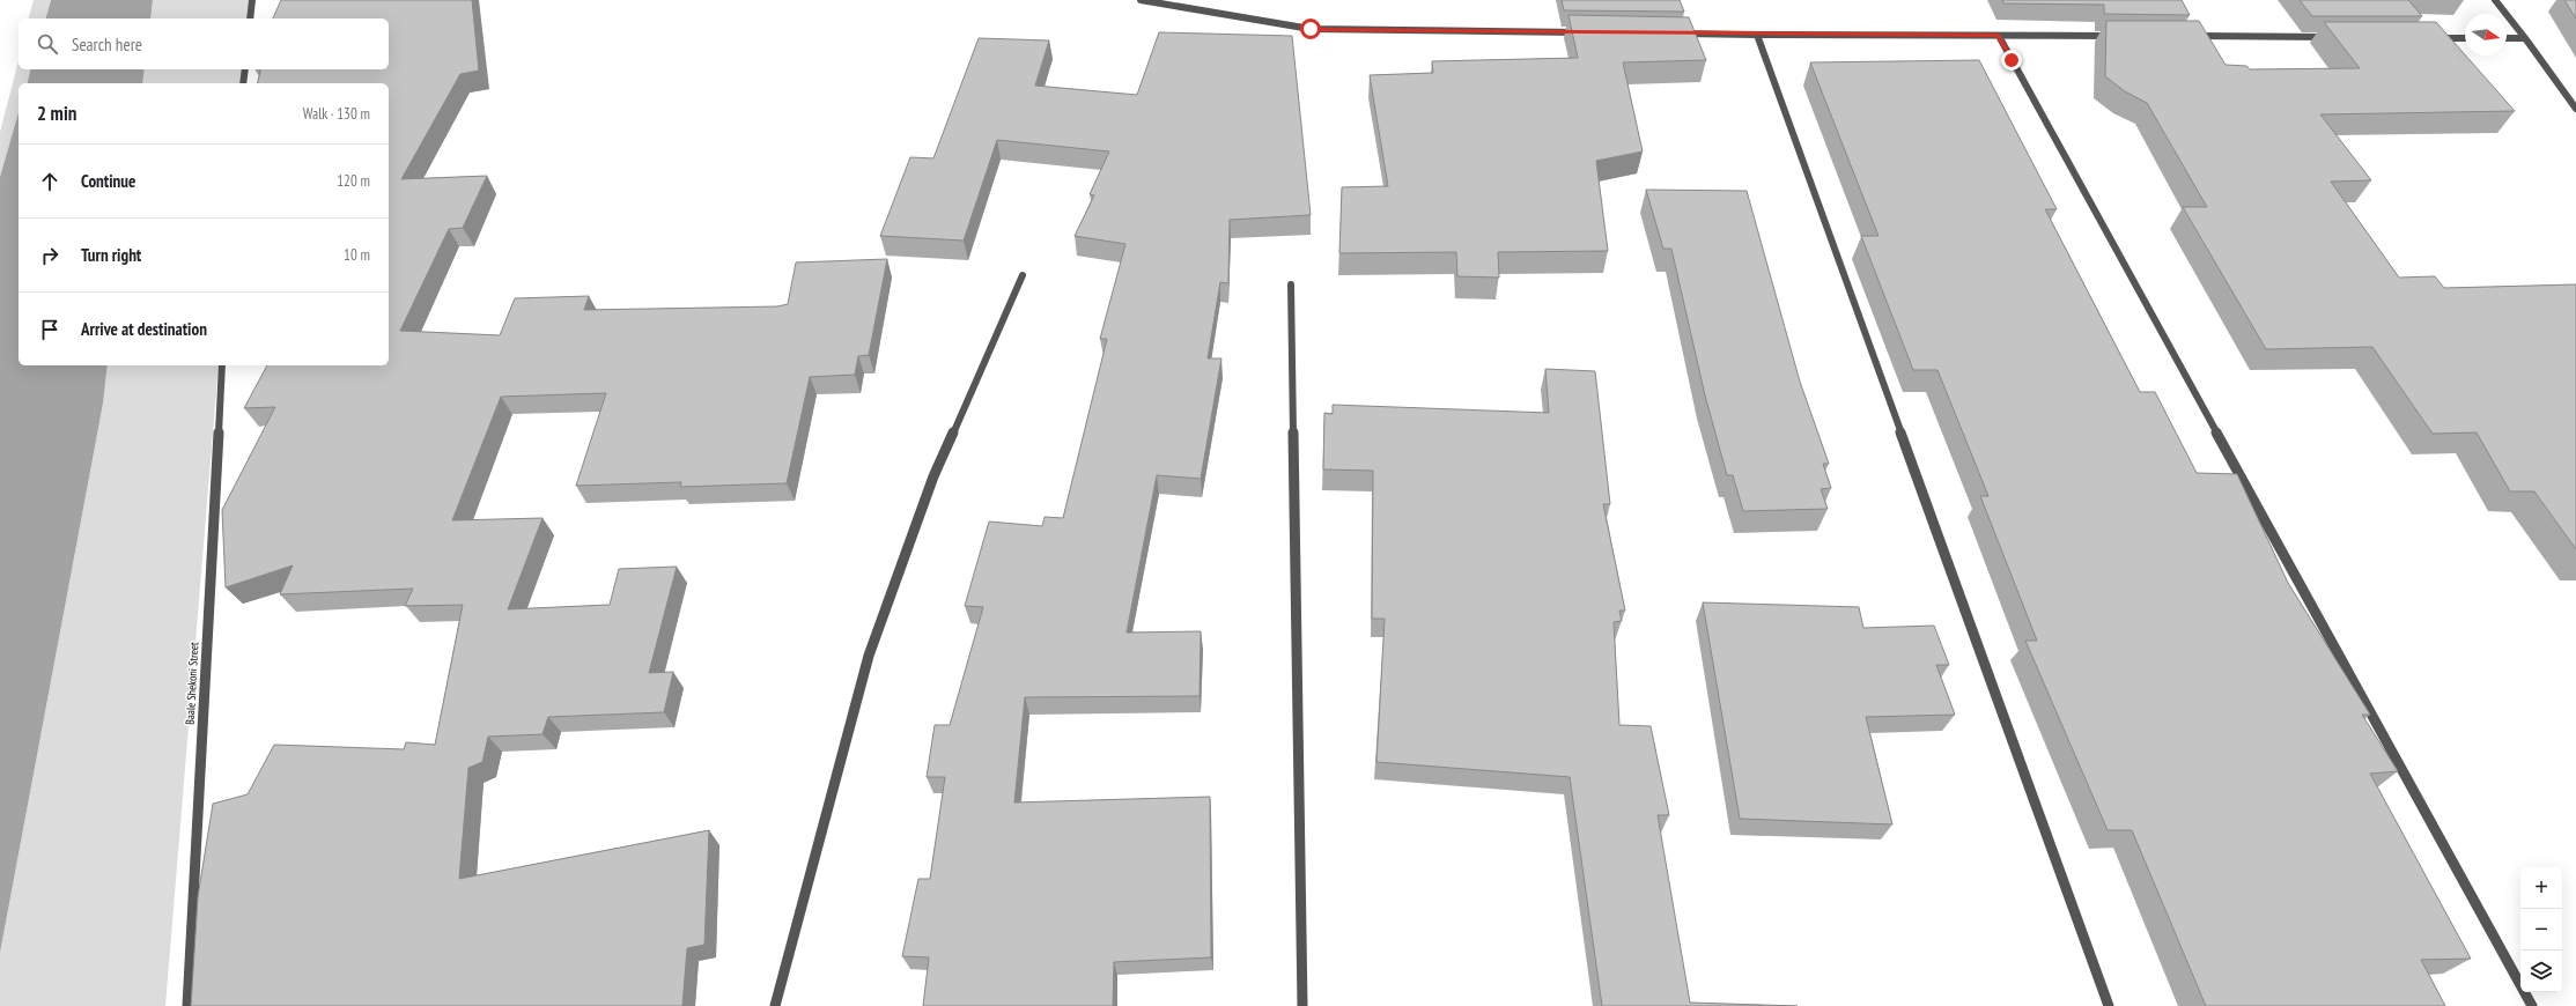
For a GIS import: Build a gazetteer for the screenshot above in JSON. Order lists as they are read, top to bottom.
{
  "streets": {
    "street": ["Baale Shekoni Street"]
  },
  "north": "right",
  "page": {
    "search": "Search here",
    "heading": ["2 min", "Walk · 130 m"],
    "list": [
      ["Continue", "120 m"],
      ["Turn right", "10 m"],
      "Arrive at destination"
    ],
    "map_buttons": ["+", "−"]
  }
}
